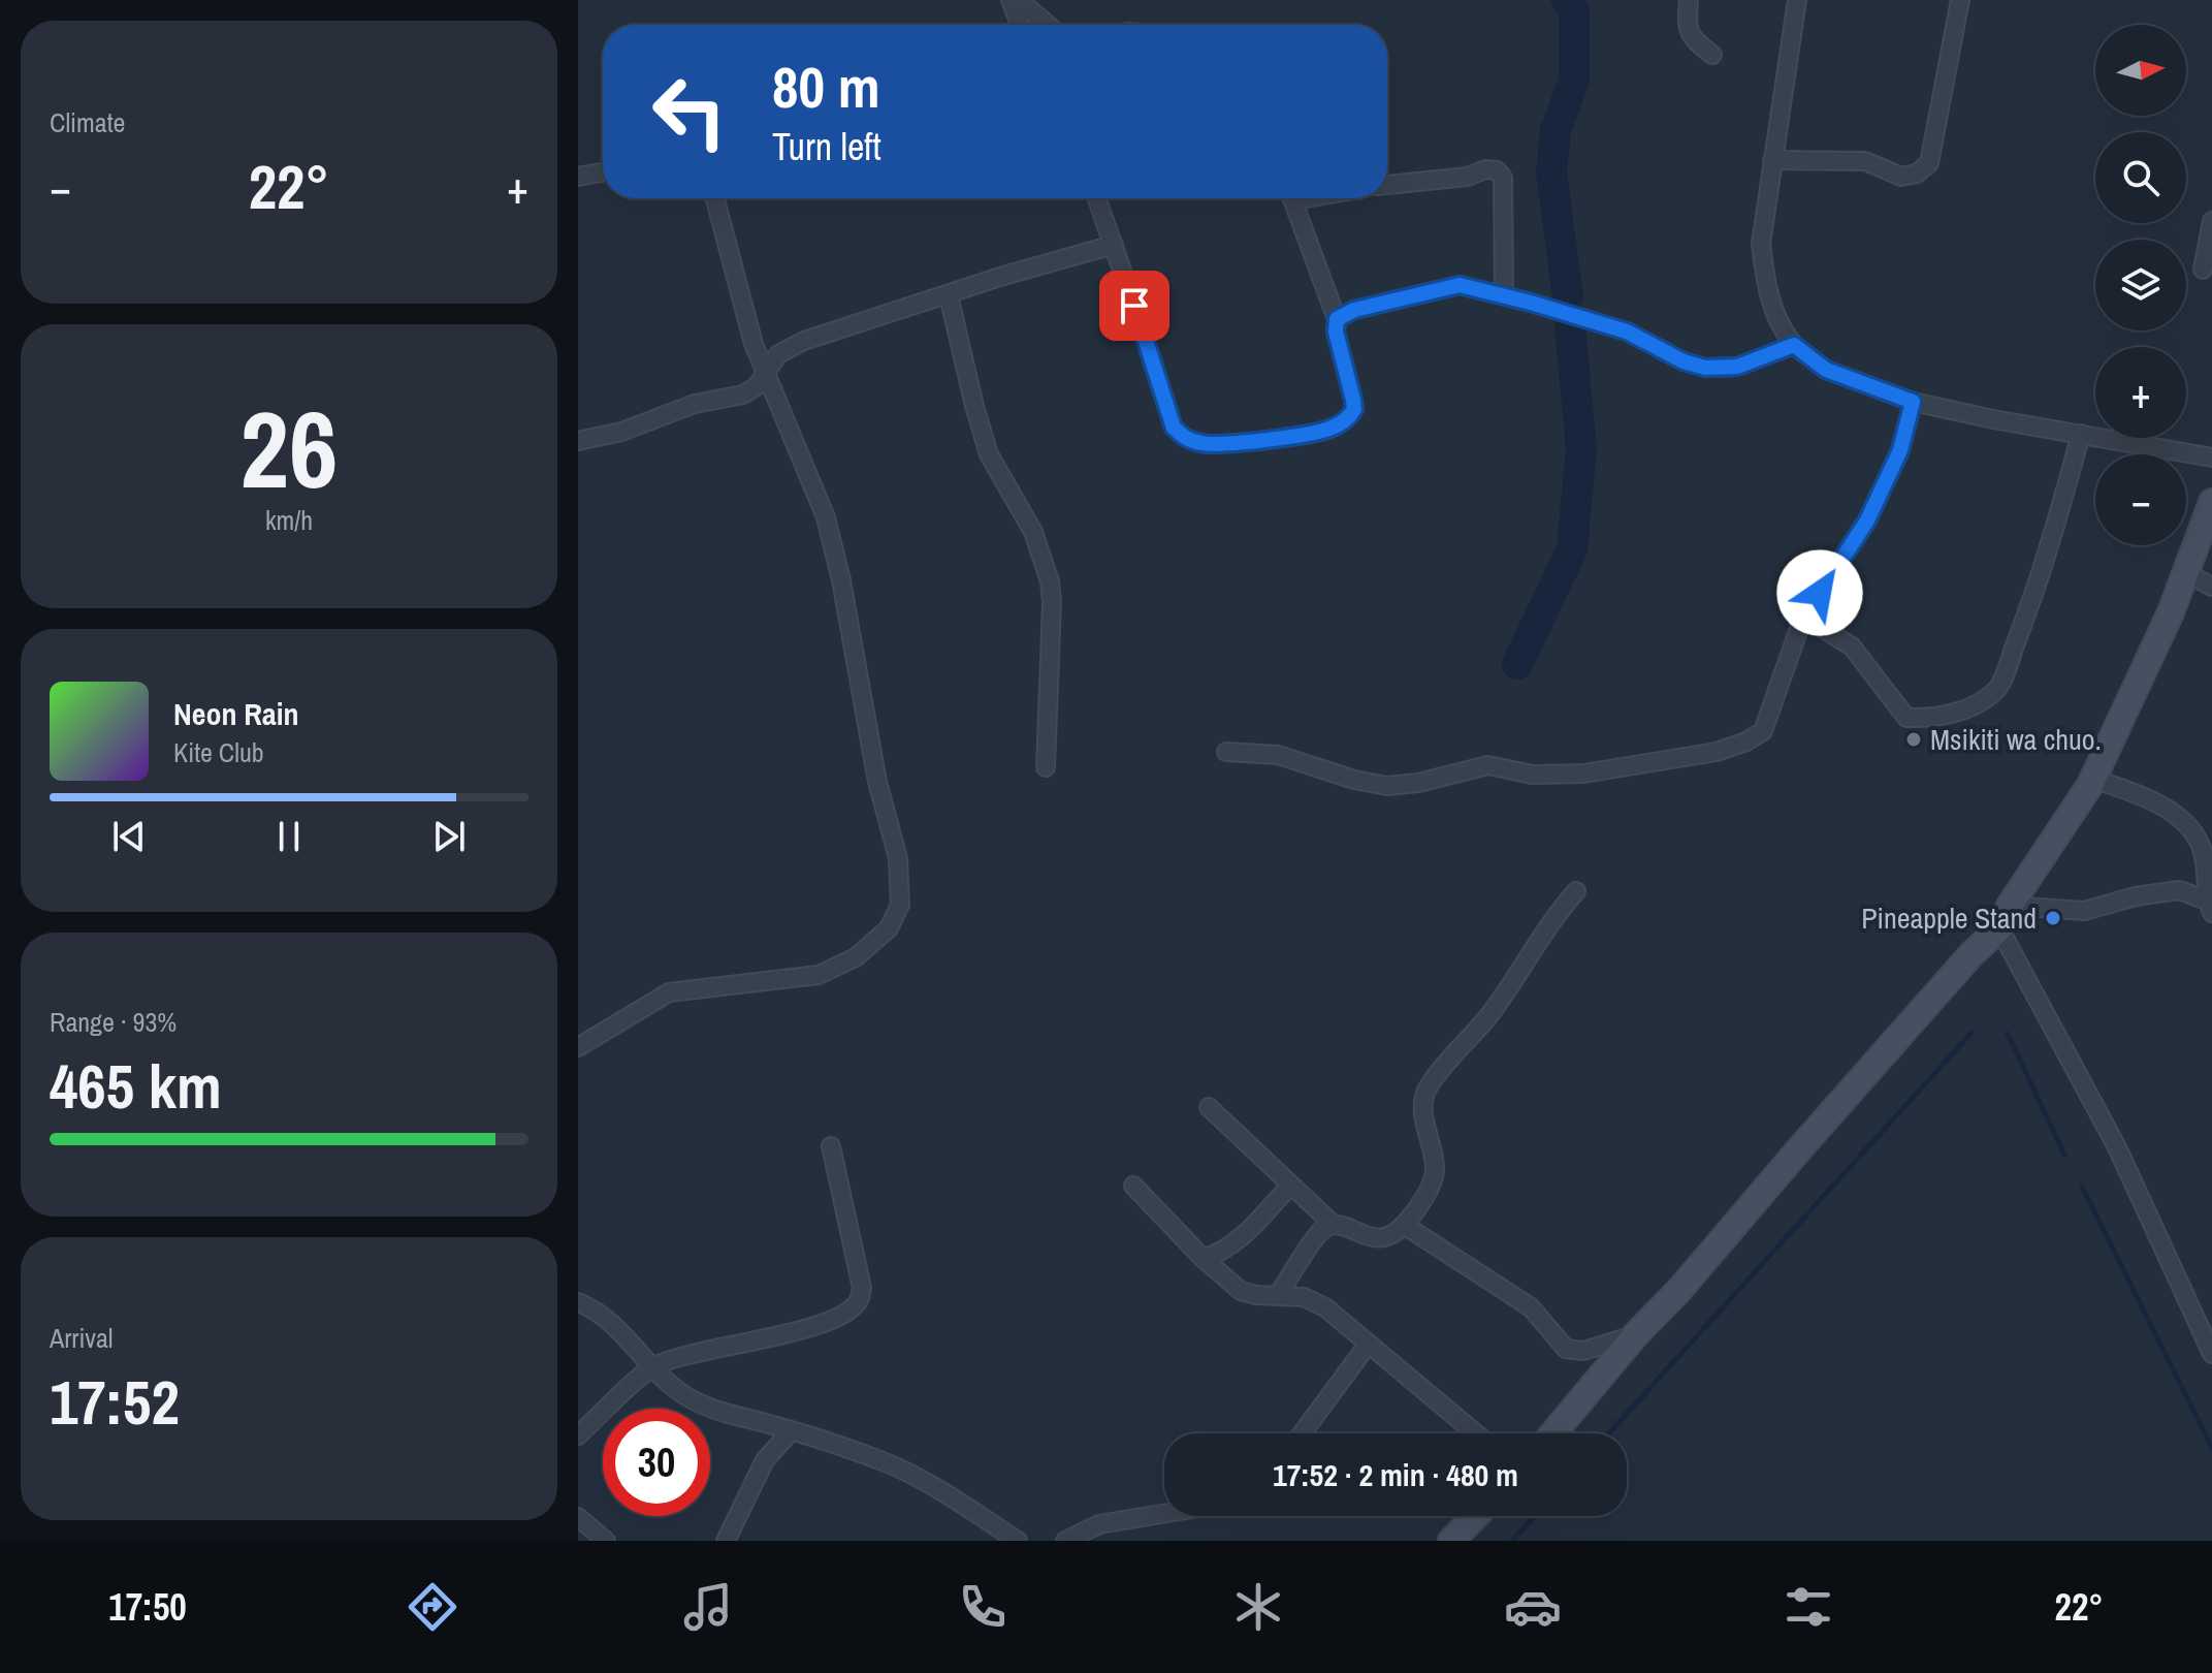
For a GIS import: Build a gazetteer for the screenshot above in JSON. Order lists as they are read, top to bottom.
{
  "places": ["Msikiti wa chuo.", "Pineapple Stand"],
  "north": "right",
  "page": {
    "tile": [
      "Climate",
      ["26", "km/h"],
      ["Range · 93%", "465 km"],
      ["Arrival", "17:52"]
    ],
    "map_buttons": ["+", "−"],
    "turn": ["80 m", "Turn left"],
    "heat": ["−", "22°", "+"],
    "song": ["Neon Rain", "Kite Club"],
    "limit": "30",
    "trip": "17:52 · 2 min · 480 m",
    "tabs": ["17:50", "22°"]
  }
}
